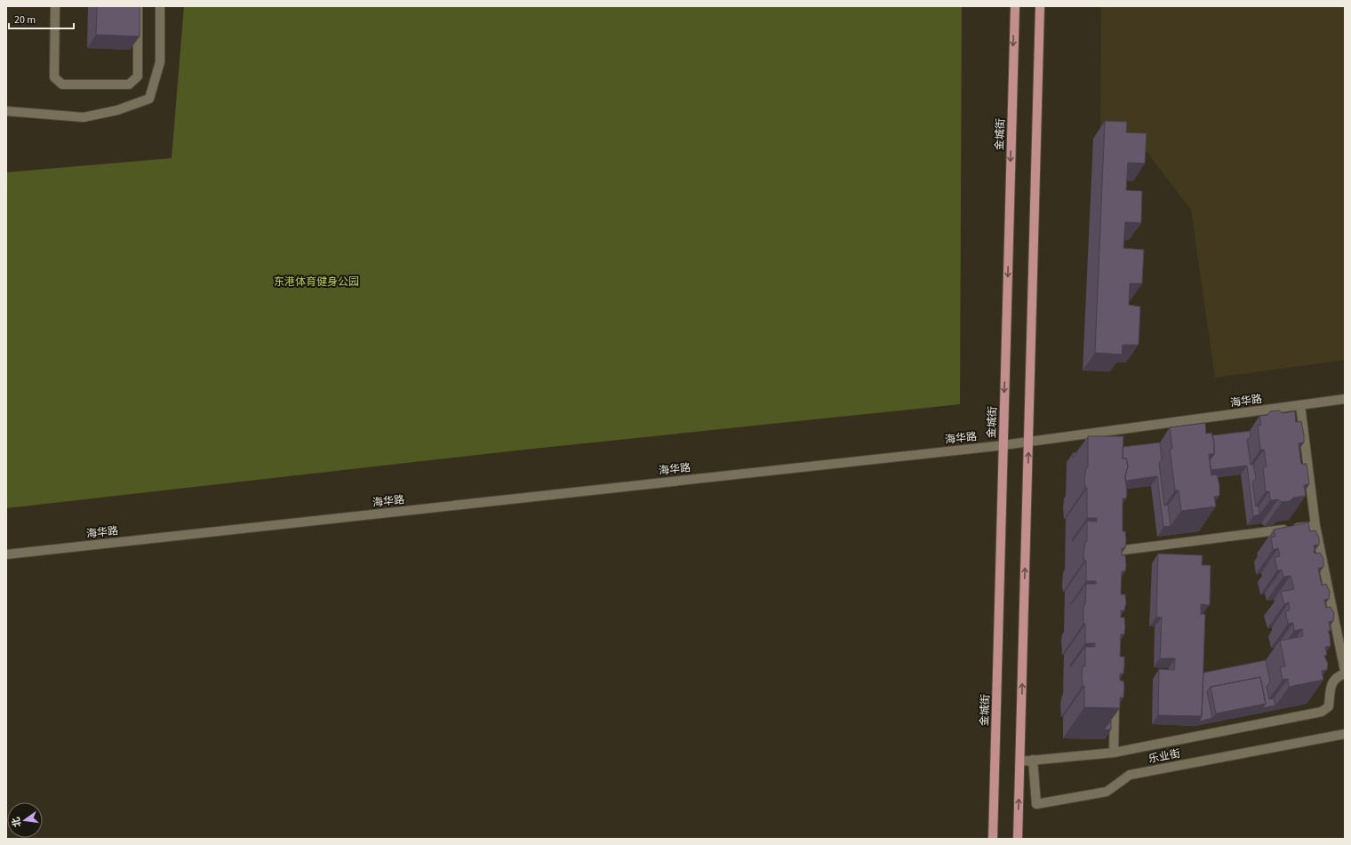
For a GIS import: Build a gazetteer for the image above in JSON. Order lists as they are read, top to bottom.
{
  "streets": {
    "main road": ["金城街"],
    "street": ["海华路", "乐业街"]
  },
  "crossings": [
    ["金城街", "海华路"]
  ],
  "parks": ["东港体育健身公园"],
  "scale_bar": "20 m",
  "north": "left"
}
